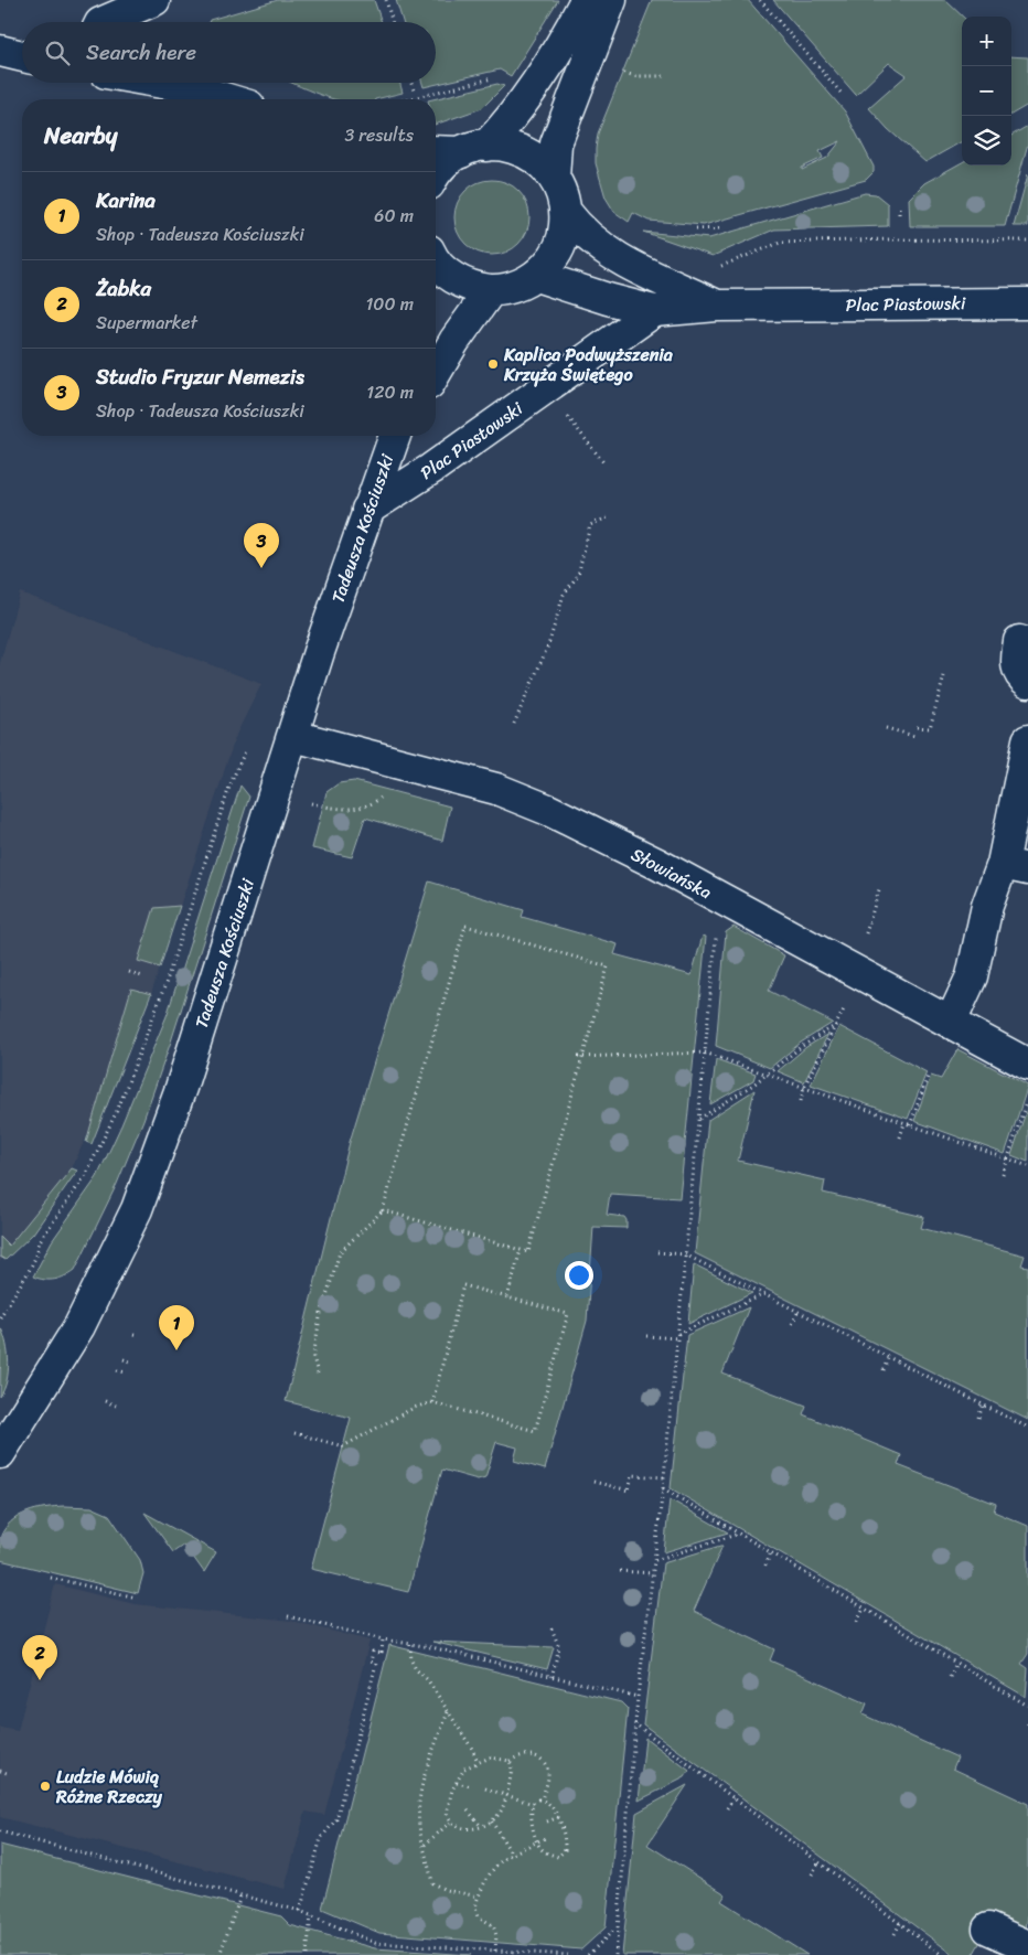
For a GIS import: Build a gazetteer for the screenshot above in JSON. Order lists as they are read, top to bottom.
{
  "streets": {
    "street": ["Plac Piastowski", "Tadeusza Kościuszki", "Słowiańska"]
  },
  "crossings": [
    ["Plac Piastowski", "Tadeusza Kościuszki"],
    ["Tadeusza Kościuszki", "Słowiańska"]
  ],
  "places": ["Kaplica Podwyższenia Krzyża Świętego", "Ludzie Mówią Różne Rzeczy"],
  "page": {
    "map_buttons": ["+", "−"],
    "search": "Search here",
    "heading": ["Nearby", "3 results"],
    "list": [
      {
        "mark": "1",
        "name": "Karina",
        "note": "Shop · Tadeusza Kościuszki",
        "value": "60 m"
      },
      {
        "mark": "2",
        "name": "Żabka",
        "note": "Supermarket",
        "value": "100 m"
      },
      {
        "mark": "3",
        "name": "Studio Fryzur Nemezis",
        "note": "Shop · Tadeusza Kościuszki",
        "value": "120 m"
      }
    ],
    "pins": ["3", "1", "2"]
  }
}
